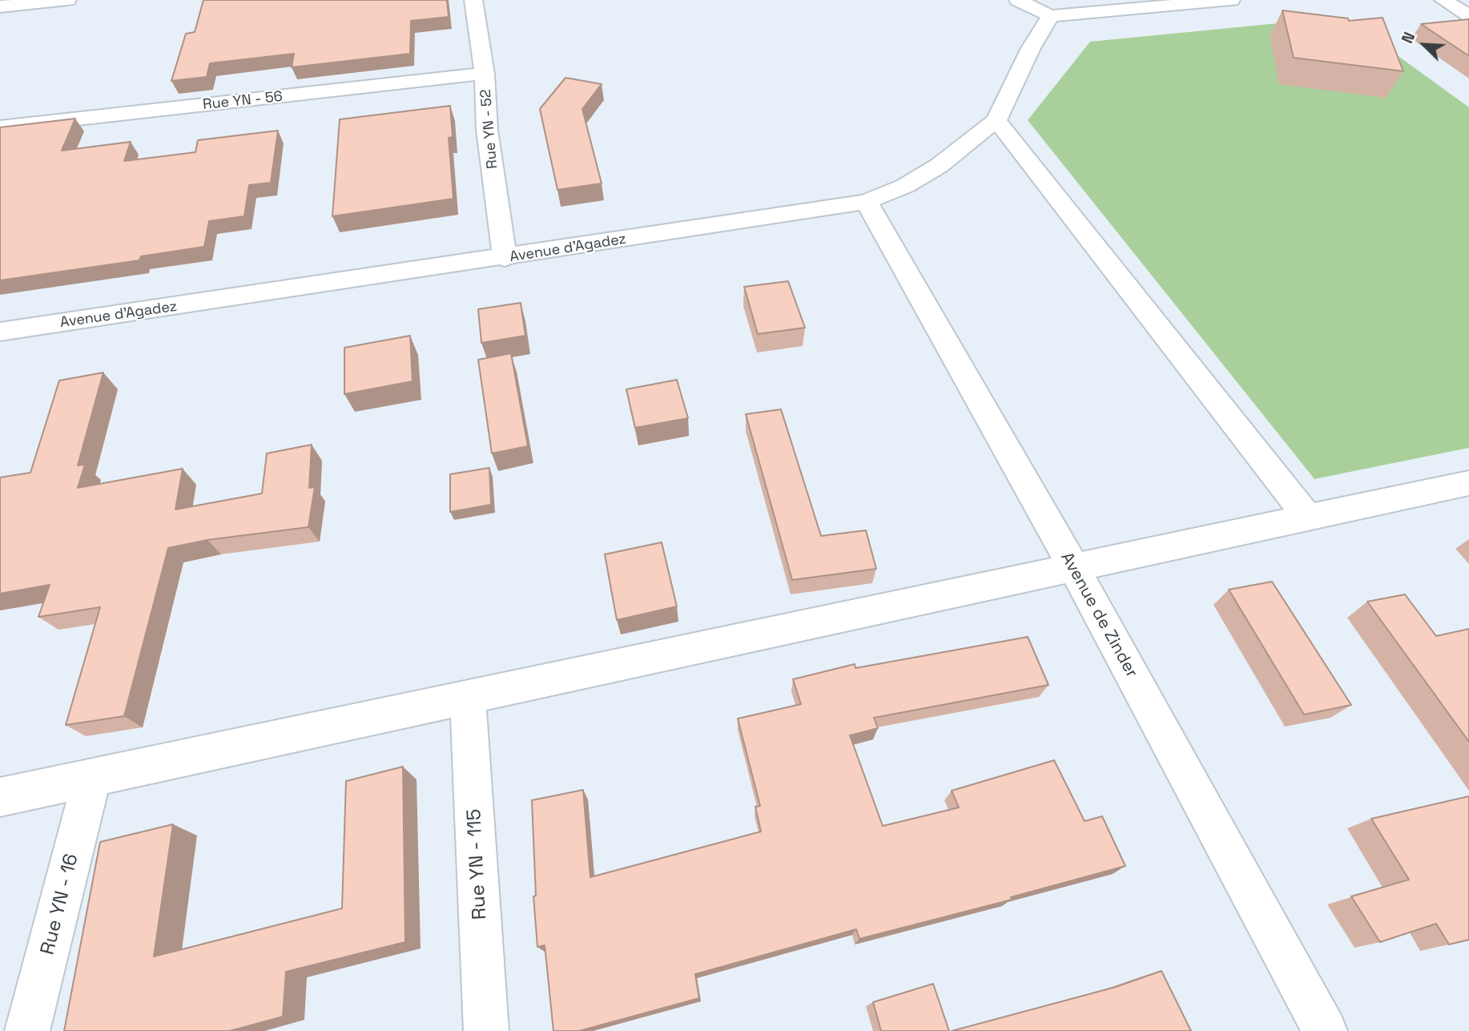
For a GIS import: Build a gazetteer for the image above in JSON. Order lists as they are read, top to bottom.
{
  "streets": {
    "street": [
      "Rue YN - 56",
      "Rue YN - 52",
      "Avenue d'Agadez",
      "Avenue de Zinder",
      "Rue YN - 115",
      "Rue YN - 16"
    ]
  },
  "crossings": [
    ["Rue YN - 56", "Rue YN - 52"],
    ["Rue YN - 52", "Avenue d'Agadez"],
    ["Avenue d'Agadez", "Avenue de Zinder"]
  ],
  "north": "top left"
}
